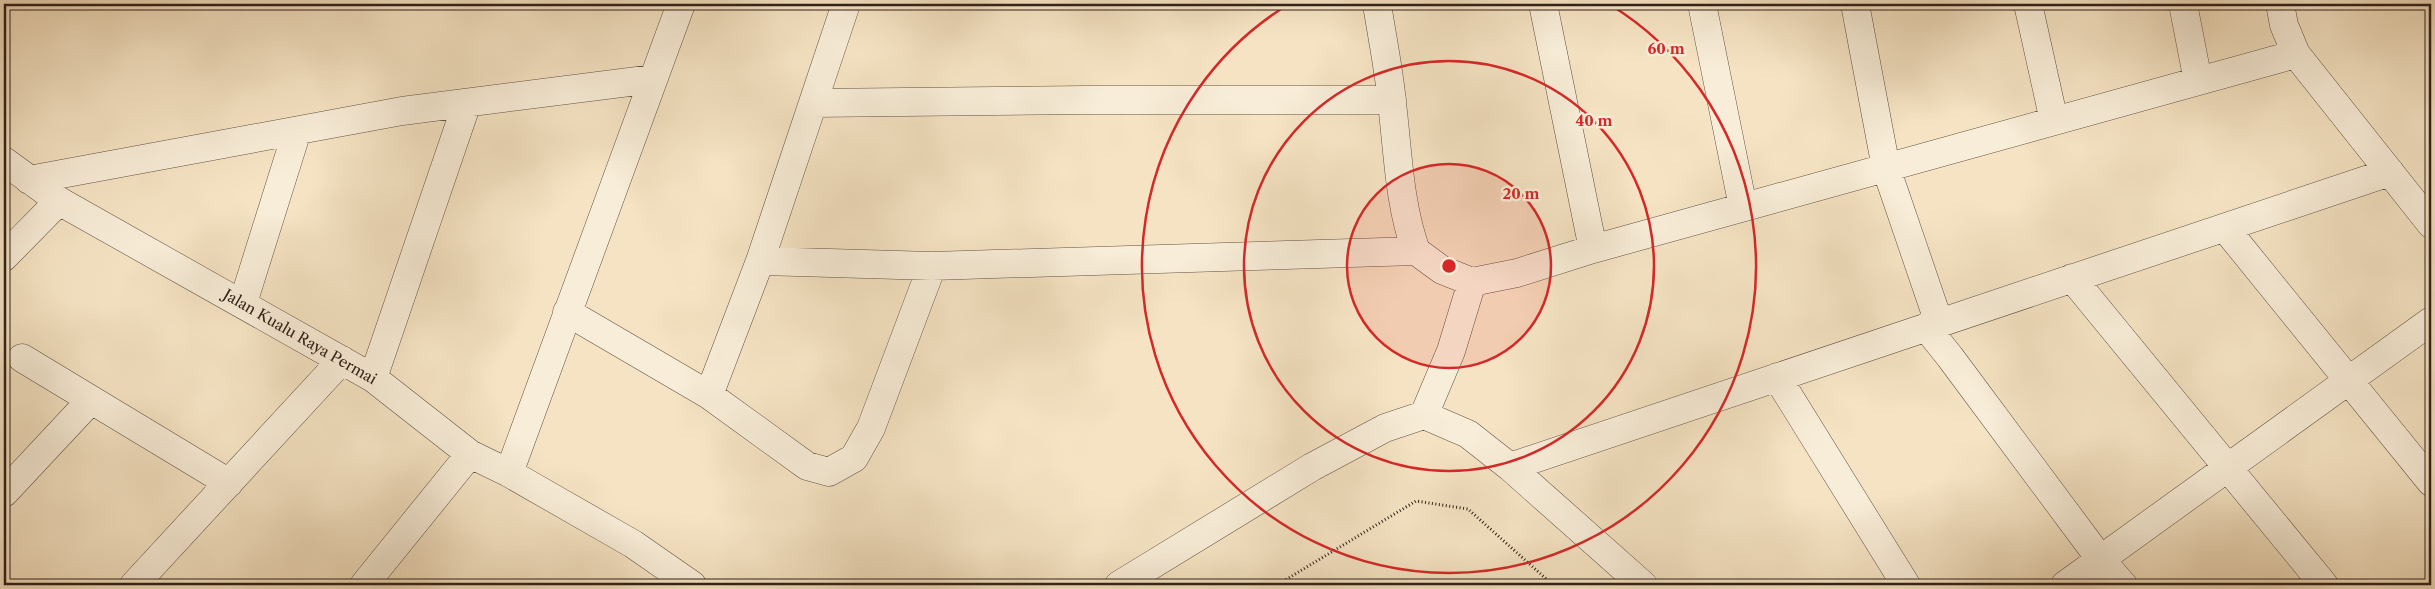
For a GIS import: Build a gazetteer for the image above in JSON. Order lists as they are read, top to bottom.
{
  "streets": {
    "street": ["Jalan Kualu Raya Permai"]
  },
  "rings": ["60 m", "40 m", "20 m"]
}
